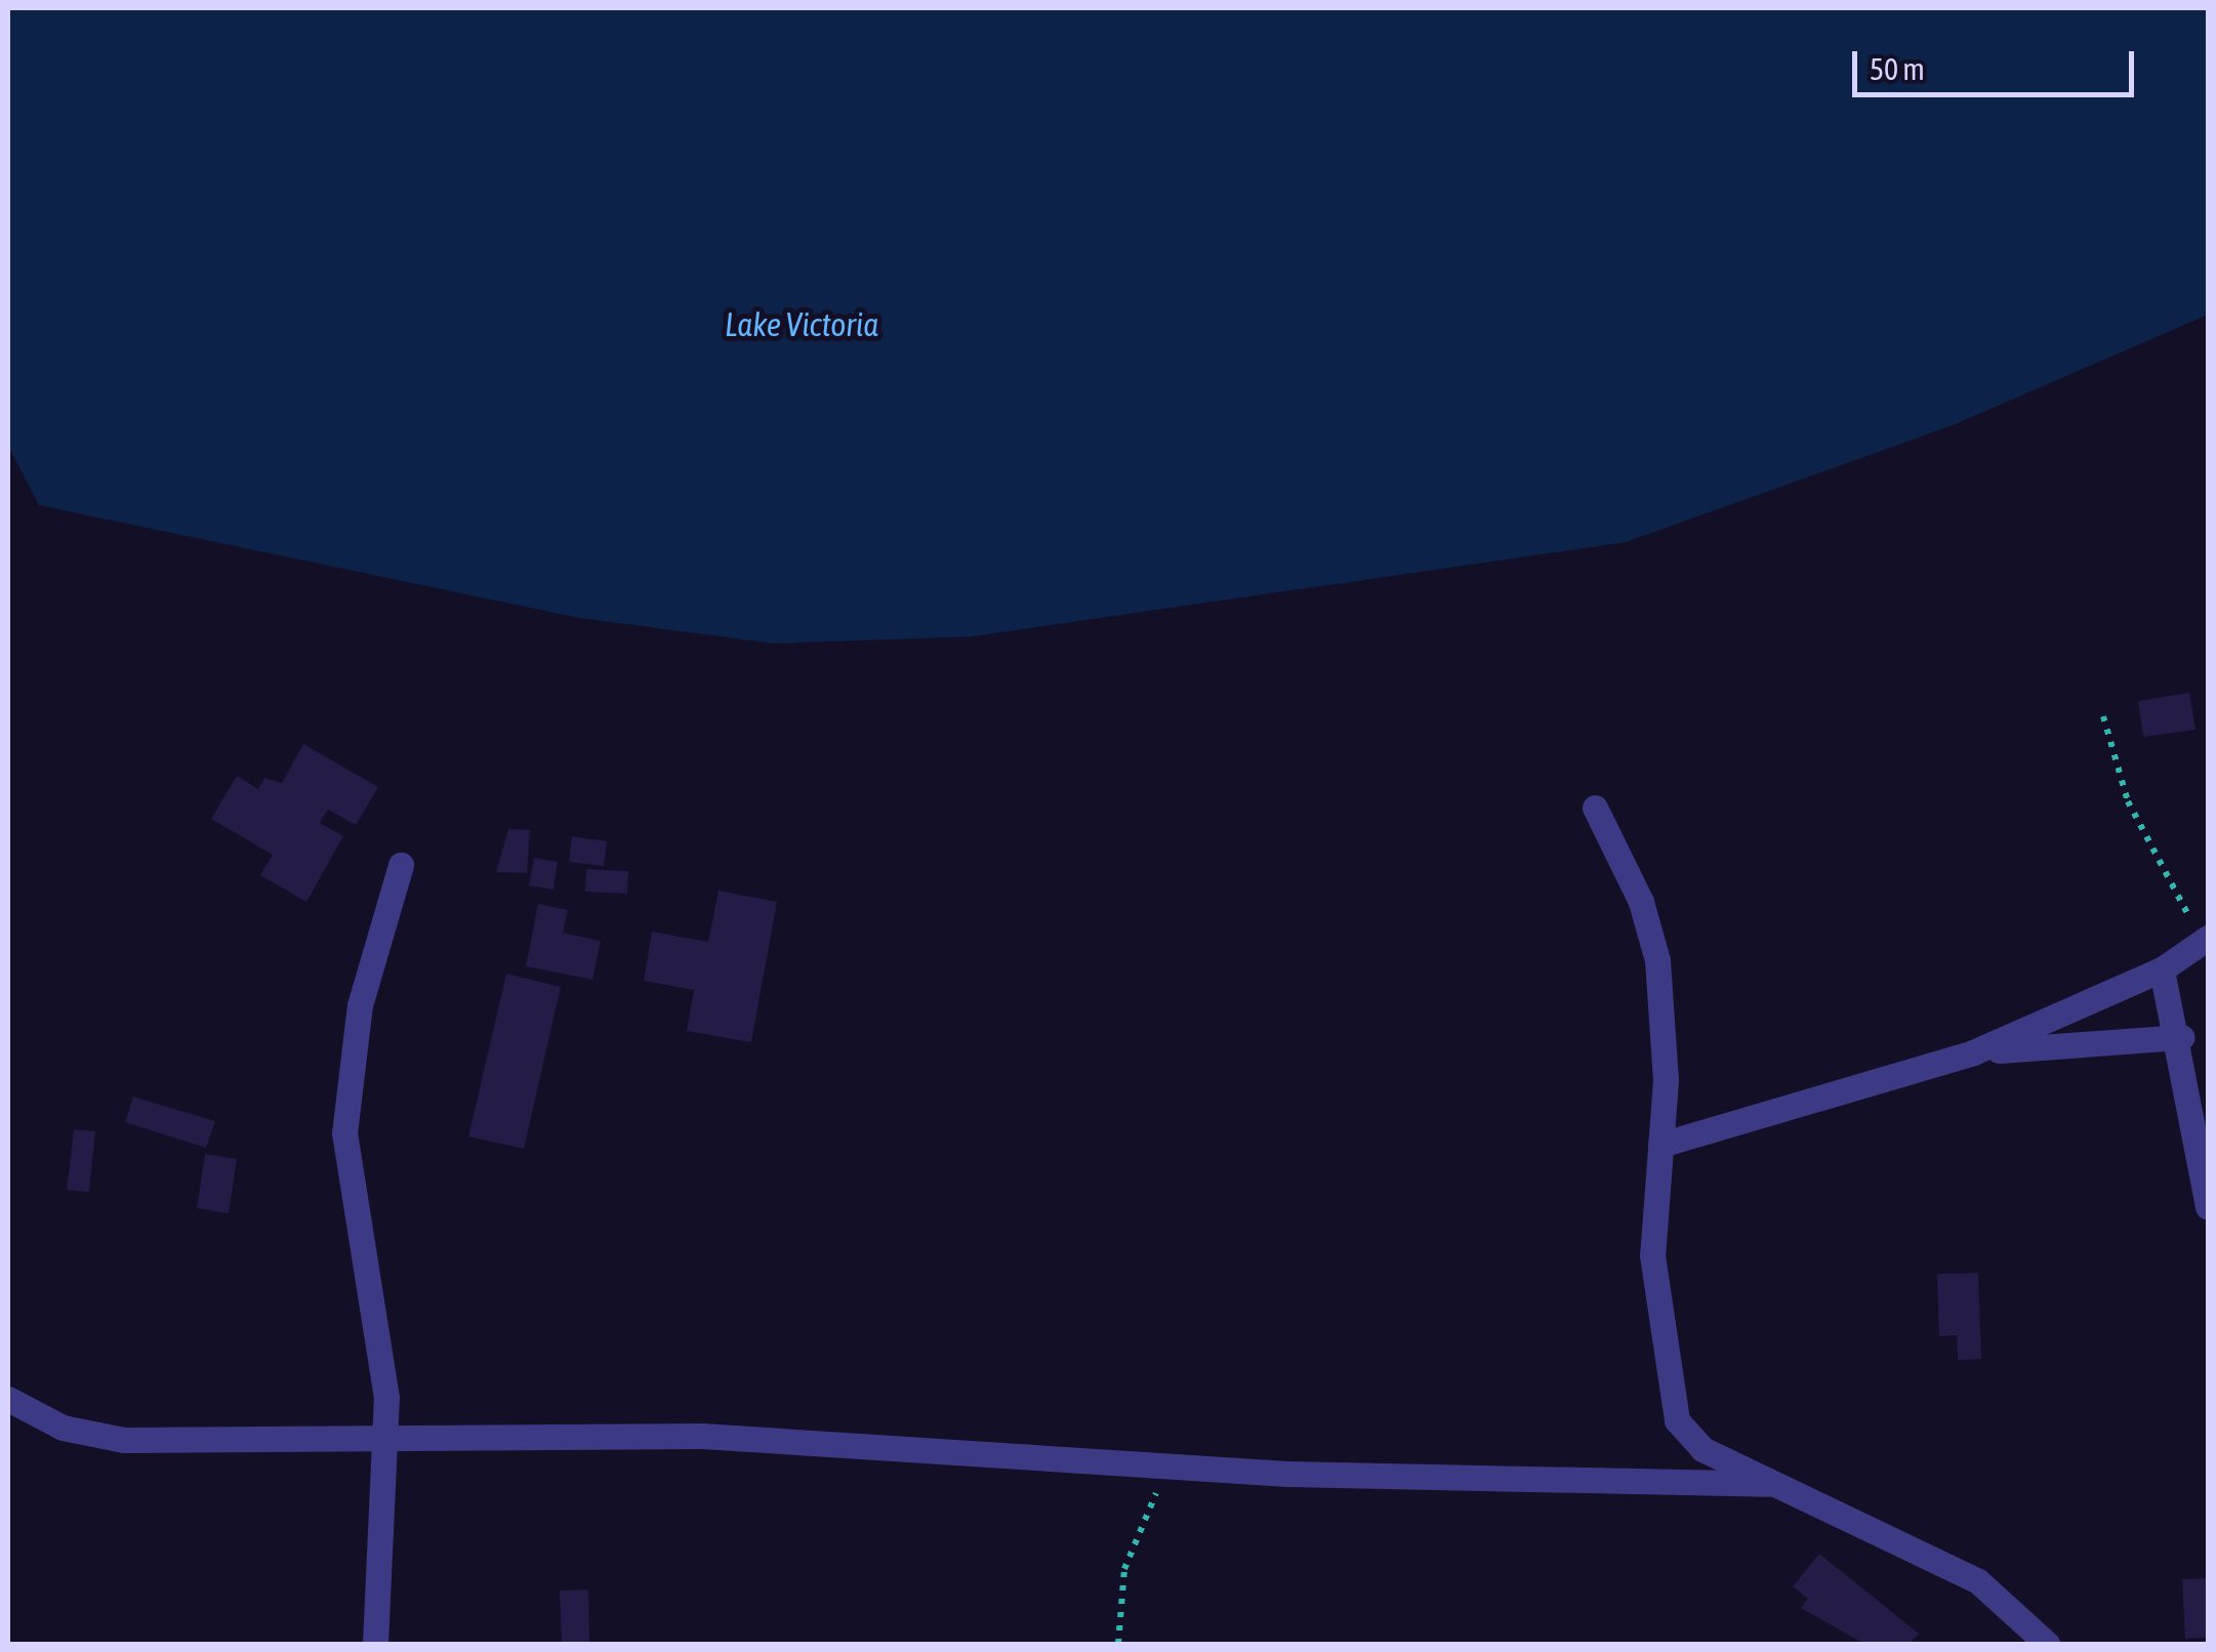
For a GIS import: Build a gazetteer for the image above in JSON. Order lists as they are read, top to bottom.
{
  "water": ["Lake Victoria"],
  "scale_bar": "50 m"
}
